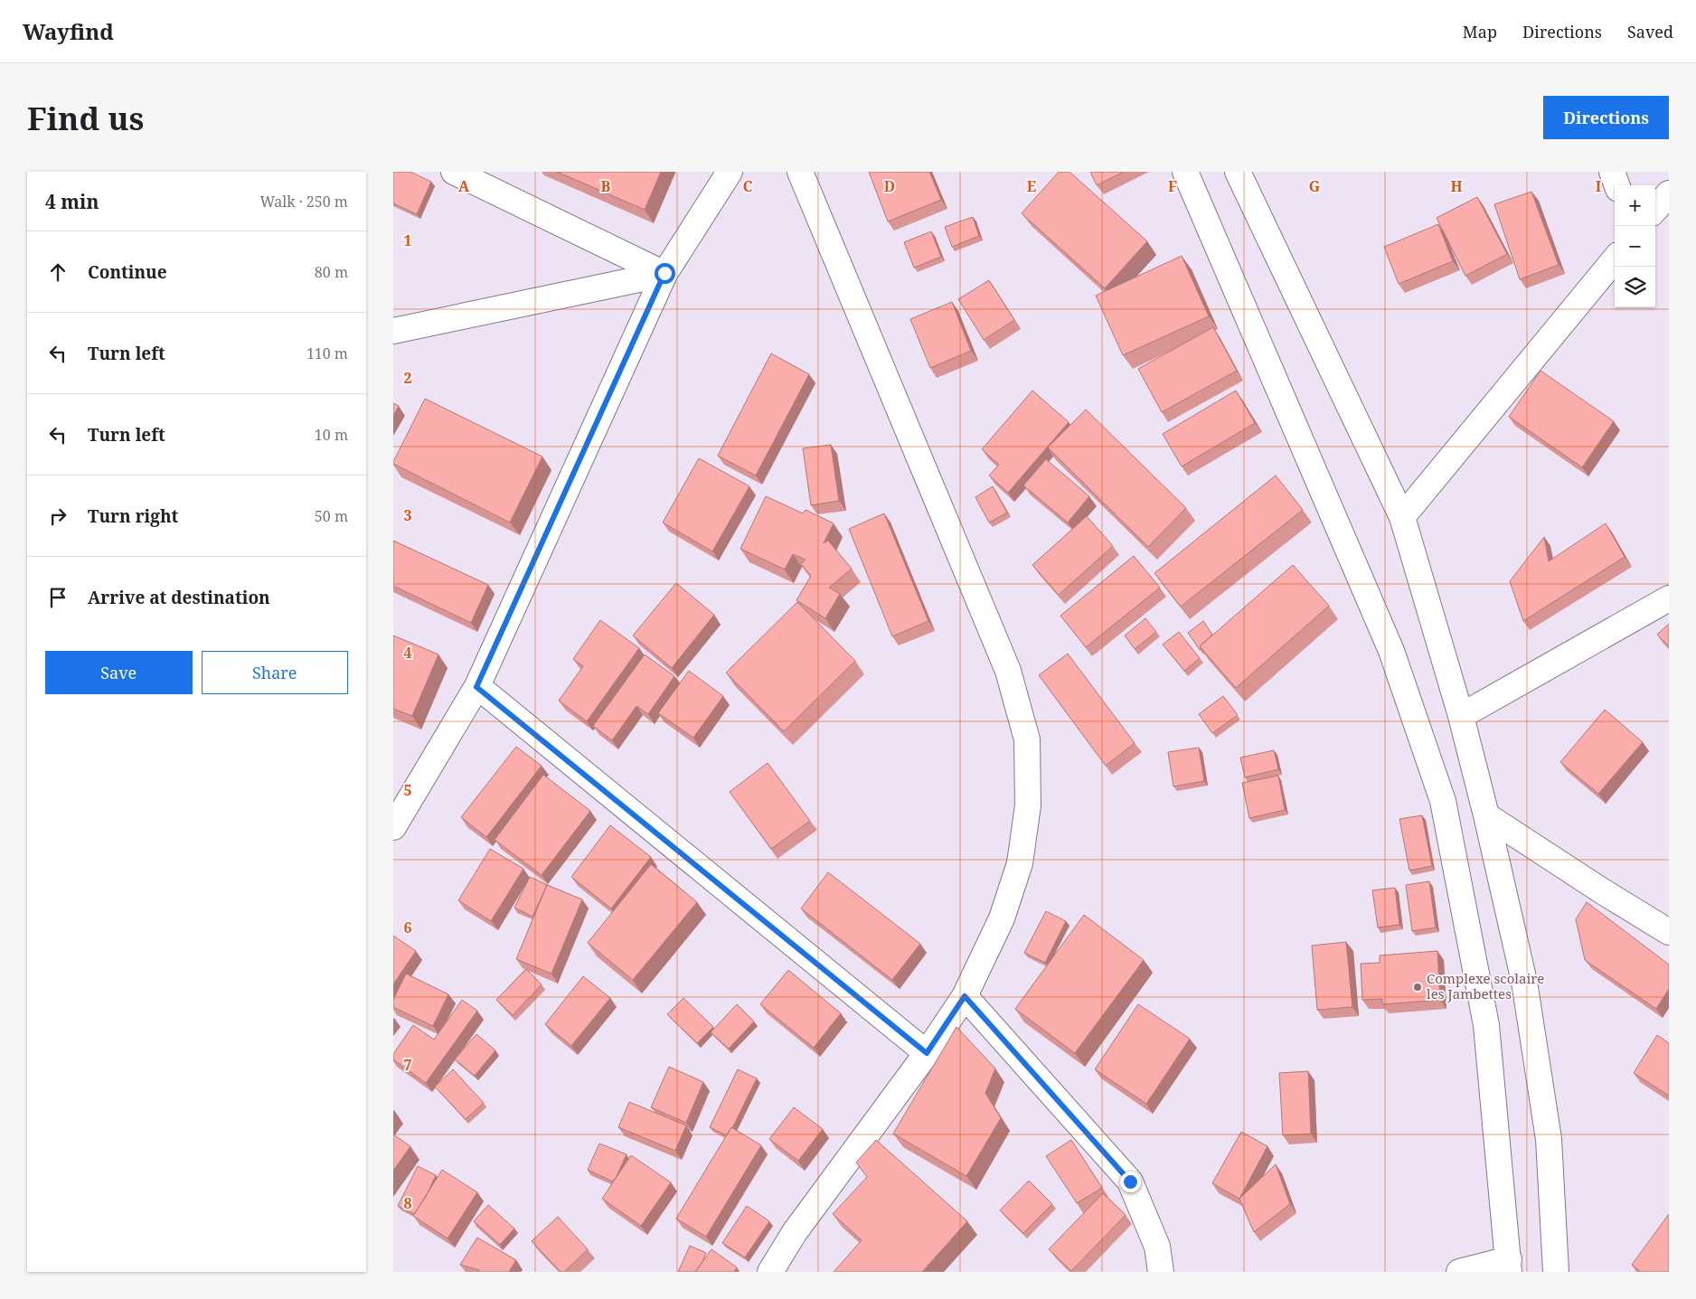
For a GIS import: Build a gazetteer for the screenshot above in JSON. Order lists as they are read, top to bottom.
{
  "places": ["Complexe scolaire les Jambettes"],
  "page": {
    "header": "Wayfind",
    "nav": ["Map", "Directions", "Saved"],
    "buttons": [
      "Directions",
      ["Save", "Share"]
    ],
    "title": "Find us",
    "heading": ["4 min", "Walk · 250 m"],
    "map_buttons": ["+", "−"],
    "list": [
      ["Continue", "80 m"],
      ["Turn left", "110 m"],
      ["Turn left", "10 m"],
      ["Turn right", "50 m"],
      "Arrive at destination"
    ]
  },
  "grid": {
    "columns": [
      "A",
      "B",
      "C",
      "D",
      "E",
      "F",
      "G",
      "H",
      "I"
    ],
    "rows": [
      "1",
      "2",
      "3",
      "4",
      "5",
      "6",
      "7",
      "8"
    ]
  }
}
